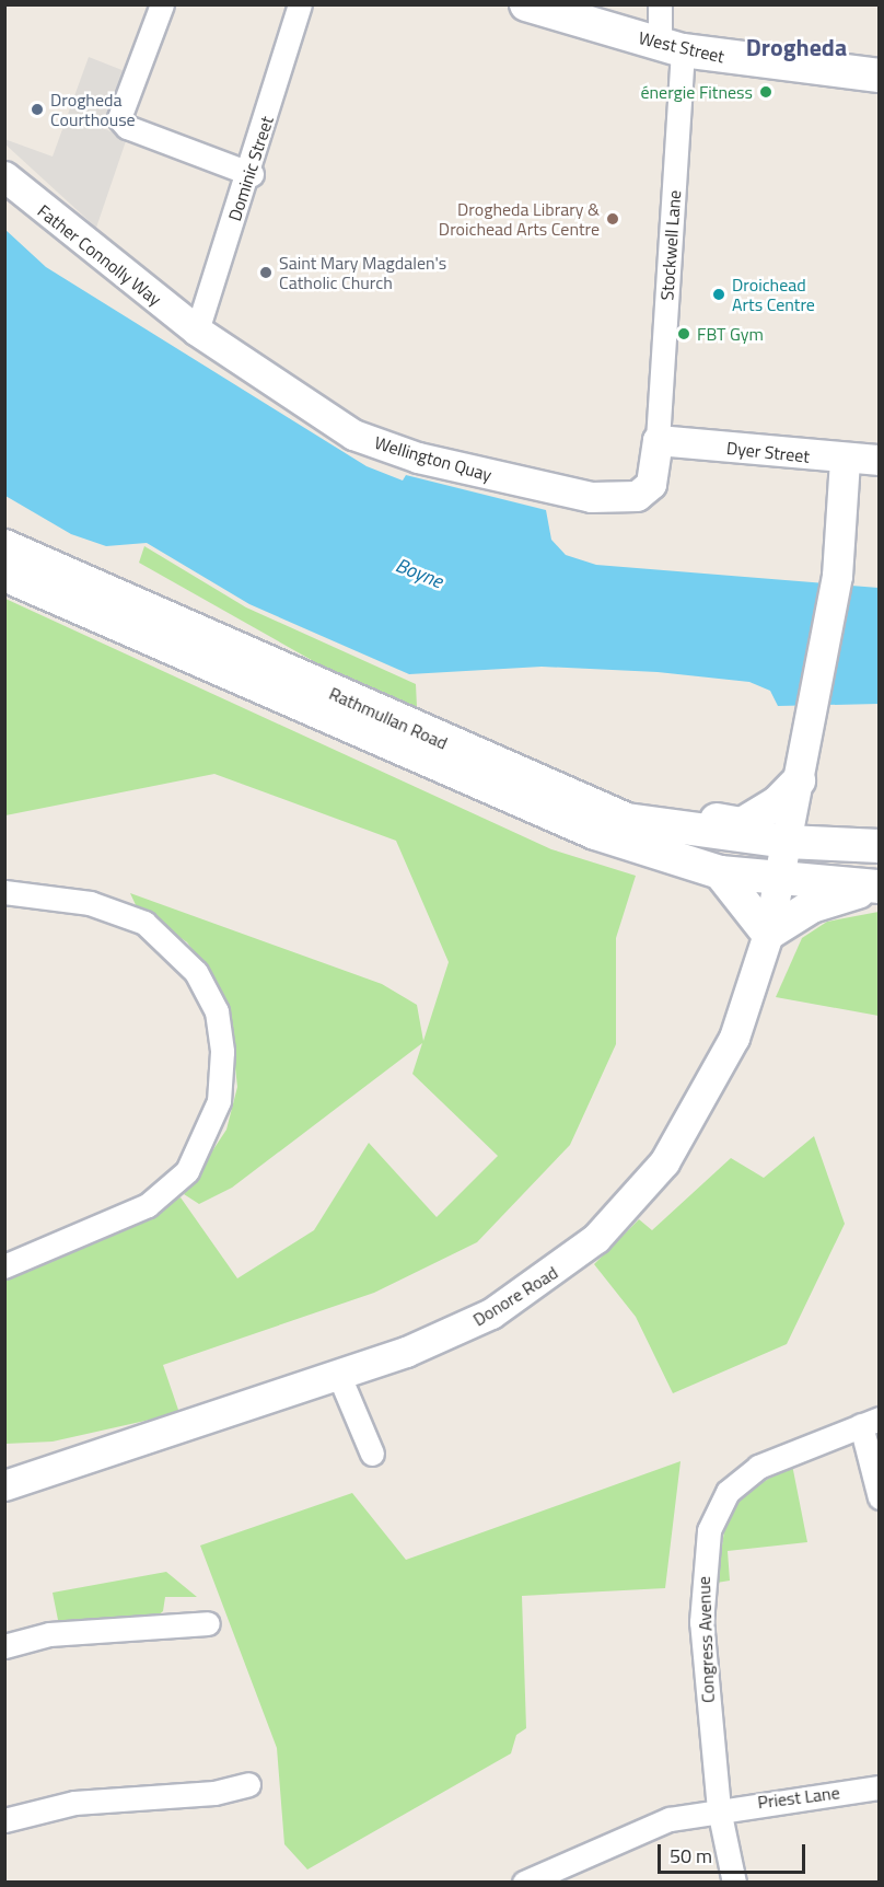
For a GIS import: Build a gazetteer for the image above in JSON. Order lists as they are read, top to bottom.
{
  "streets": {
    "main road": ["West Street", "Rathmullan Road"],
    "street": [
      "Dominic Street",
      "Stockwell Lane",
      "Father Connolly Way",
      "Dyer Street",
      "Wellington Quay",
      "Donore Road",
      "Congress Avenue",
      "Priest Lane"
    ]
  },
  "crossings": [
    ["West Street", "Stockwell Lane"],
    ["Dominic Street", "Father Connolly Way"],
    ["Dominic Street", "Wellington Quay"],
    ["Stockwell Lane", "Dyer Street"],
    ["Stockwell Lane", "Wellington Quay"],
    ["Father Connolly Way", "Wellington Quay"],
    ["Dyer Street", "Wellington Quay"],
    ["Dyer Street", "Donore Road"],
    ["Rathmullan Road", "Donore Road"],
    ["Congress Avenue", "Priest Lane"]
  ],
  "districts": ["Drogheda"],
  "water": ["Boyne"],
  "places": [
    "énergie Fitness",
    "Drogheda Courthouse",
    "Drogheda Library & Droichead Arts Centre",
    "Saint Mary Magdalen's Catholic Church",
    "Droichead Arts Centre",
    "FBT Gym"
  ],
  "scale_bar": "50 m"
}
